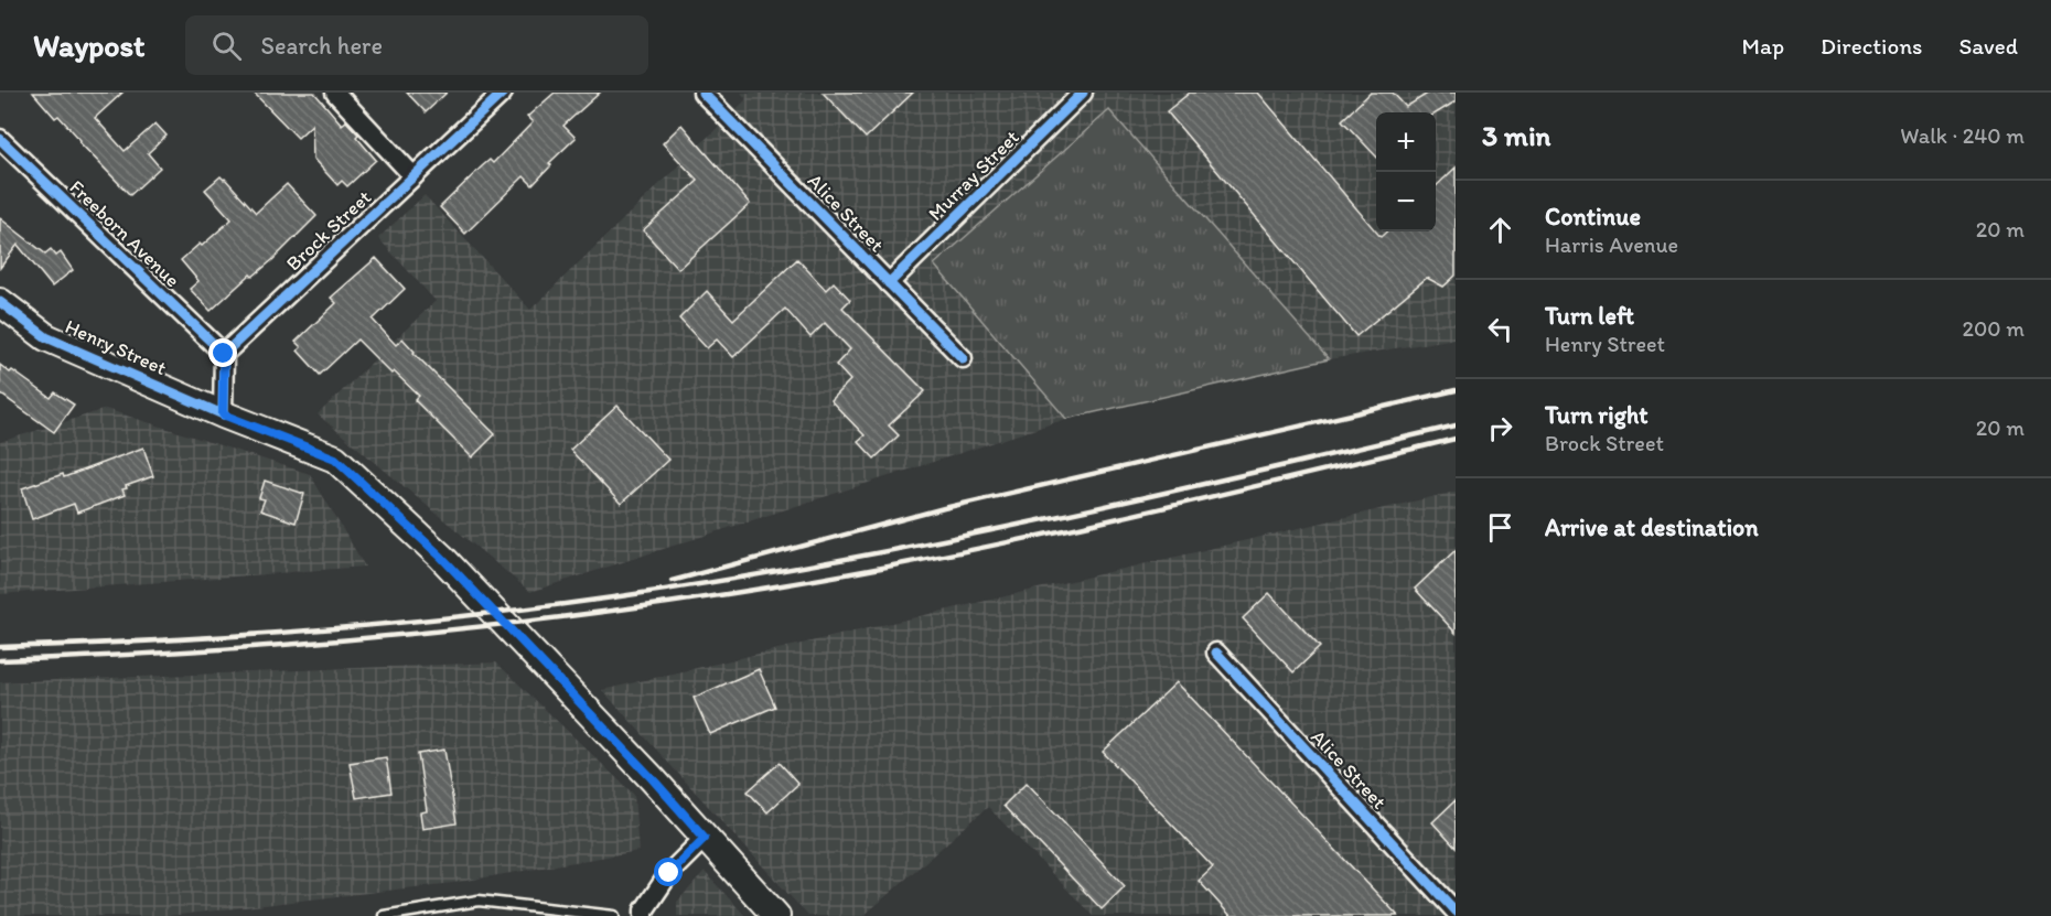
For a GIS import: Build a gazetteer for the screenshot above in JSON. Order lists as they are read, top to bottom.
{
  "streets": {
    "main road": ["Henry Street"],
    "street": [
      "Murray Street",
      "Alice Street",
      "Brock Street",
      "Freeborn Avenue"
    ]
  },
  "crossings": [
    ["Murray Street", "Alice Street"],
    ["Brock Street", "Freeborn Avenue"]
  ],
  "page": {
    "header": "Waypost",
    "search": "Search here",
    "nav": ["Map", "Directions", "Saved"],
    "heading": ["3 min", "Walk · 240 m"],
    "map_buttons": ["+", "−"],
    "list": [
      ["Continue", "Harris Avenue", "20 m"],
      ["Turn left", "Henry Street", "200 m"],
      ["Turn right", "Brock Street", "20 m"],
      "Arrive at destination"
    ]
  }
}
